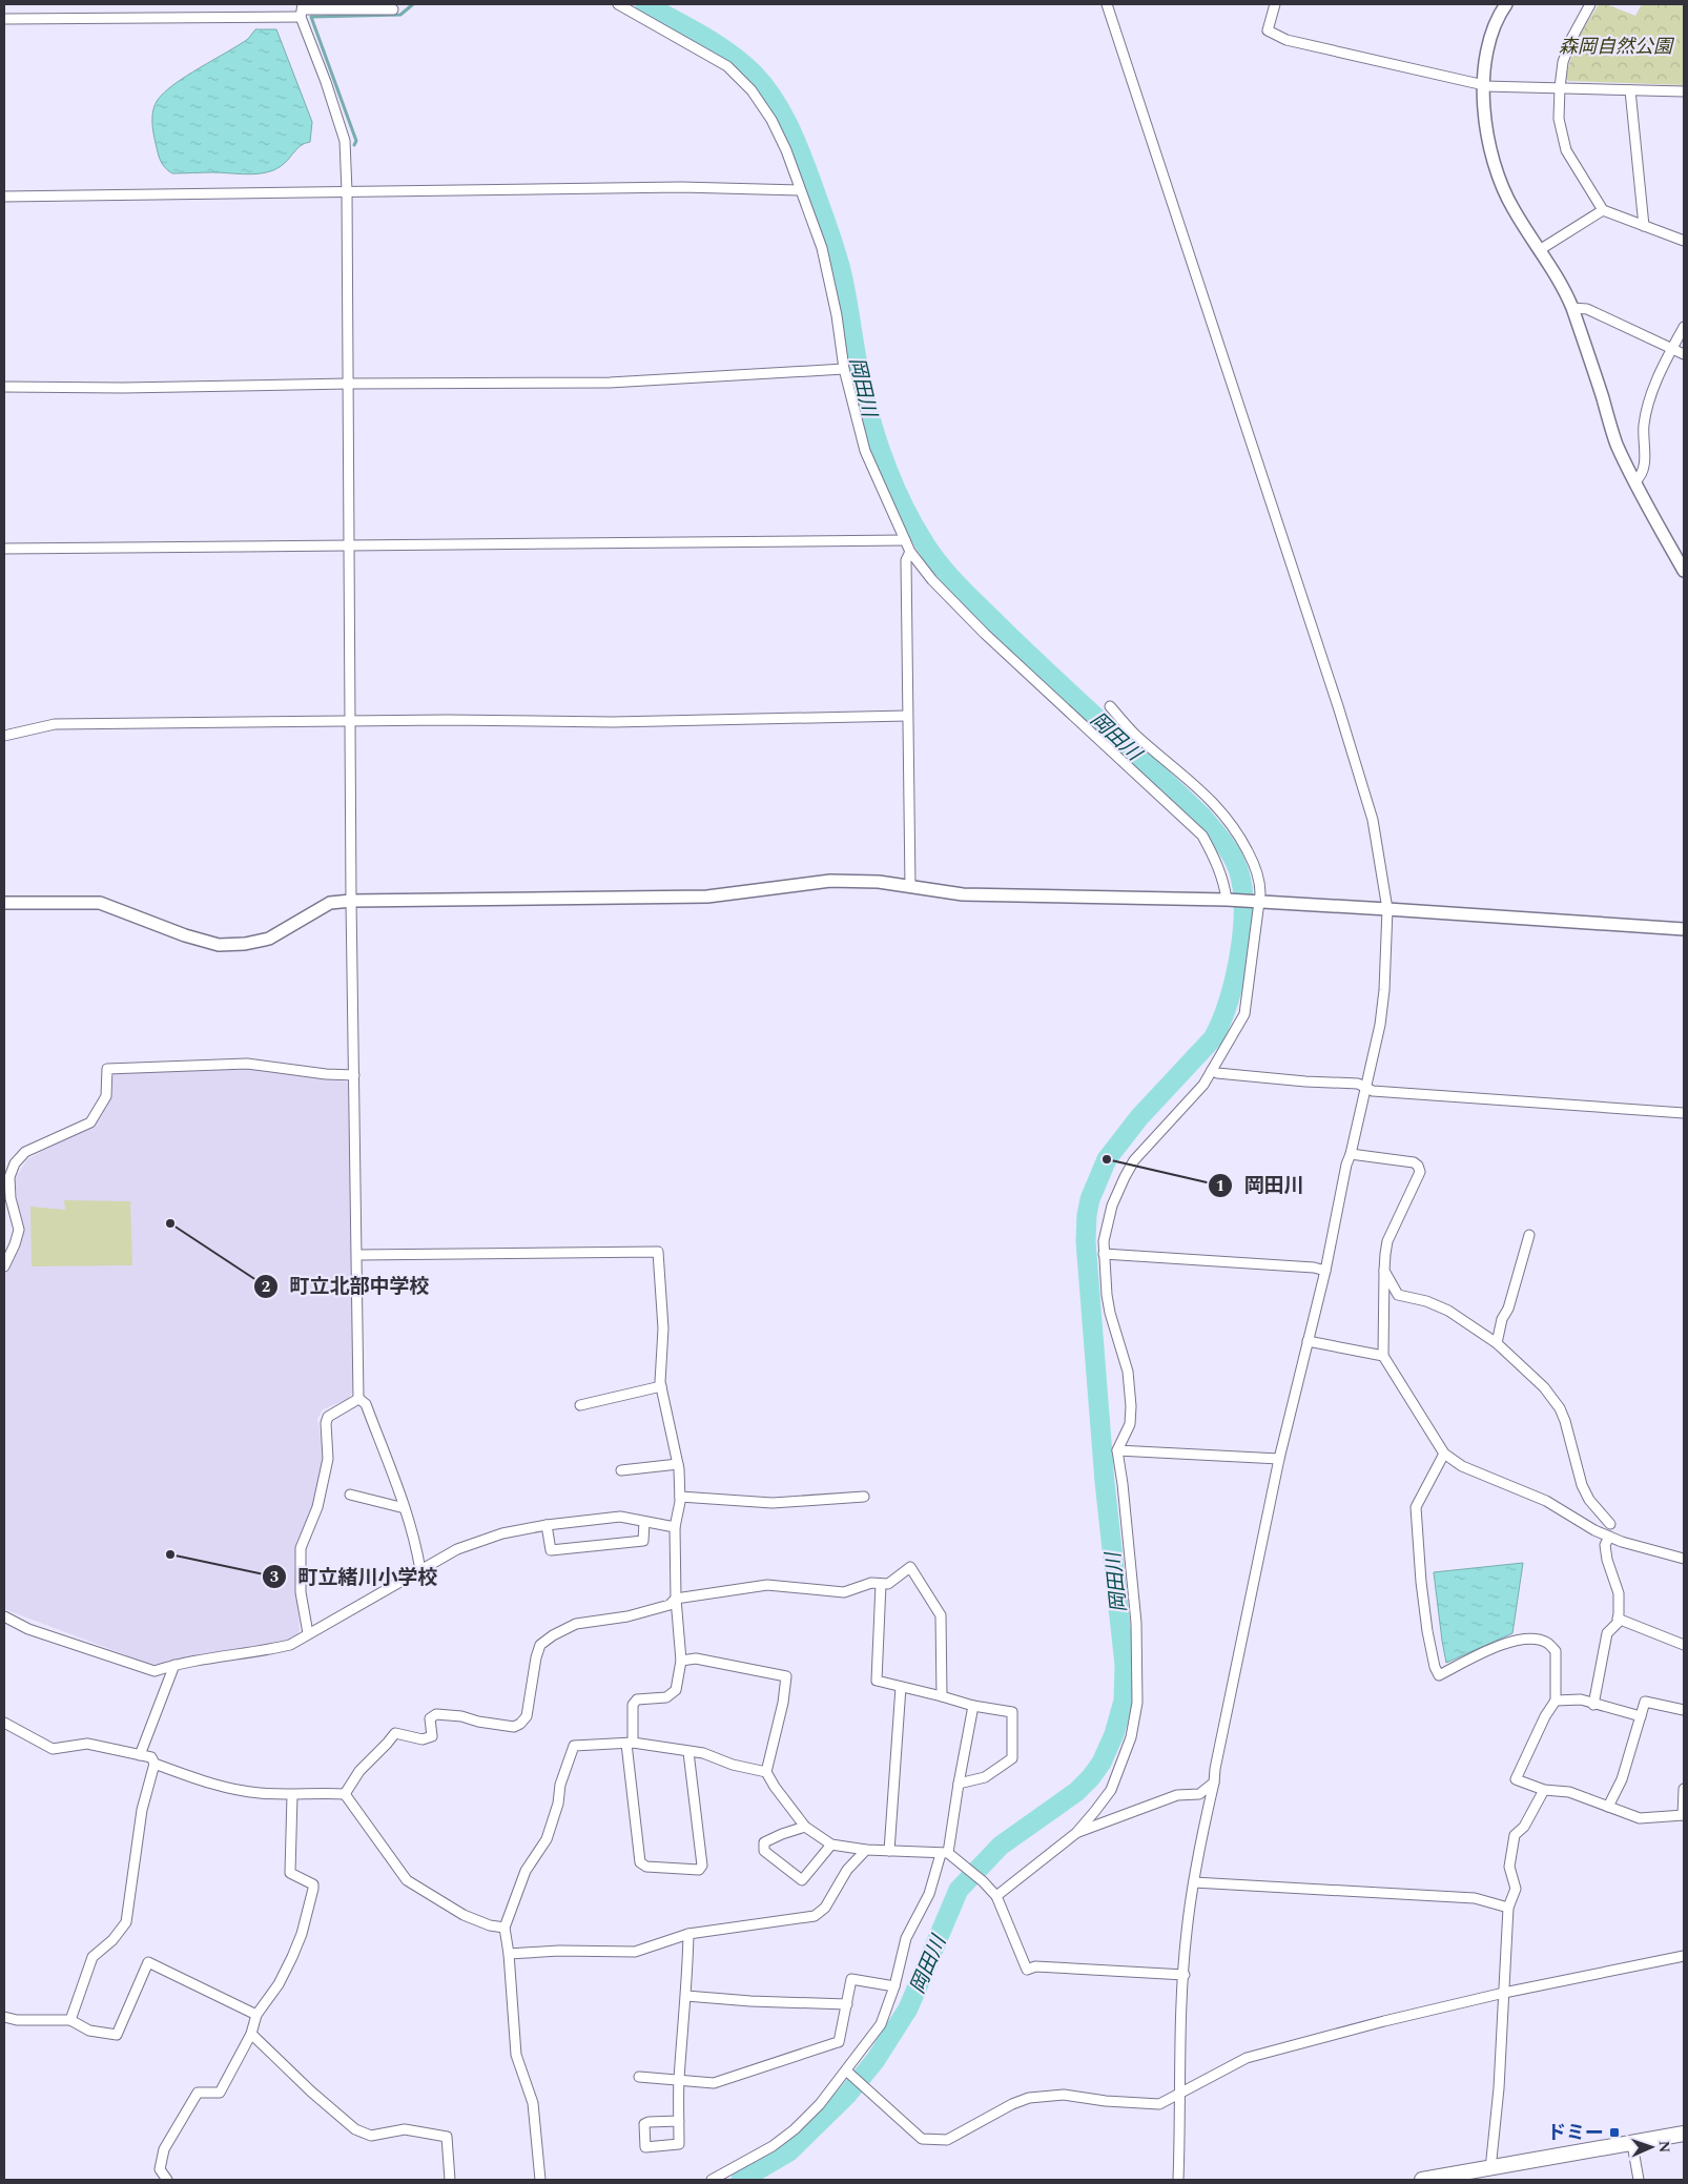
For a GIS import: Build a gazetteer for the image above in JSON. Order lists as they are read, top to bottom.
{
  "water": ["岡田川"],
  "parks": ["森岡自然公園"],
  "places": {
    "other": ["岡田川", "町立北部中学校", "町立緒川小学校"],
    "transit": ["ドミー"]
  },
  "north": "right"
}
